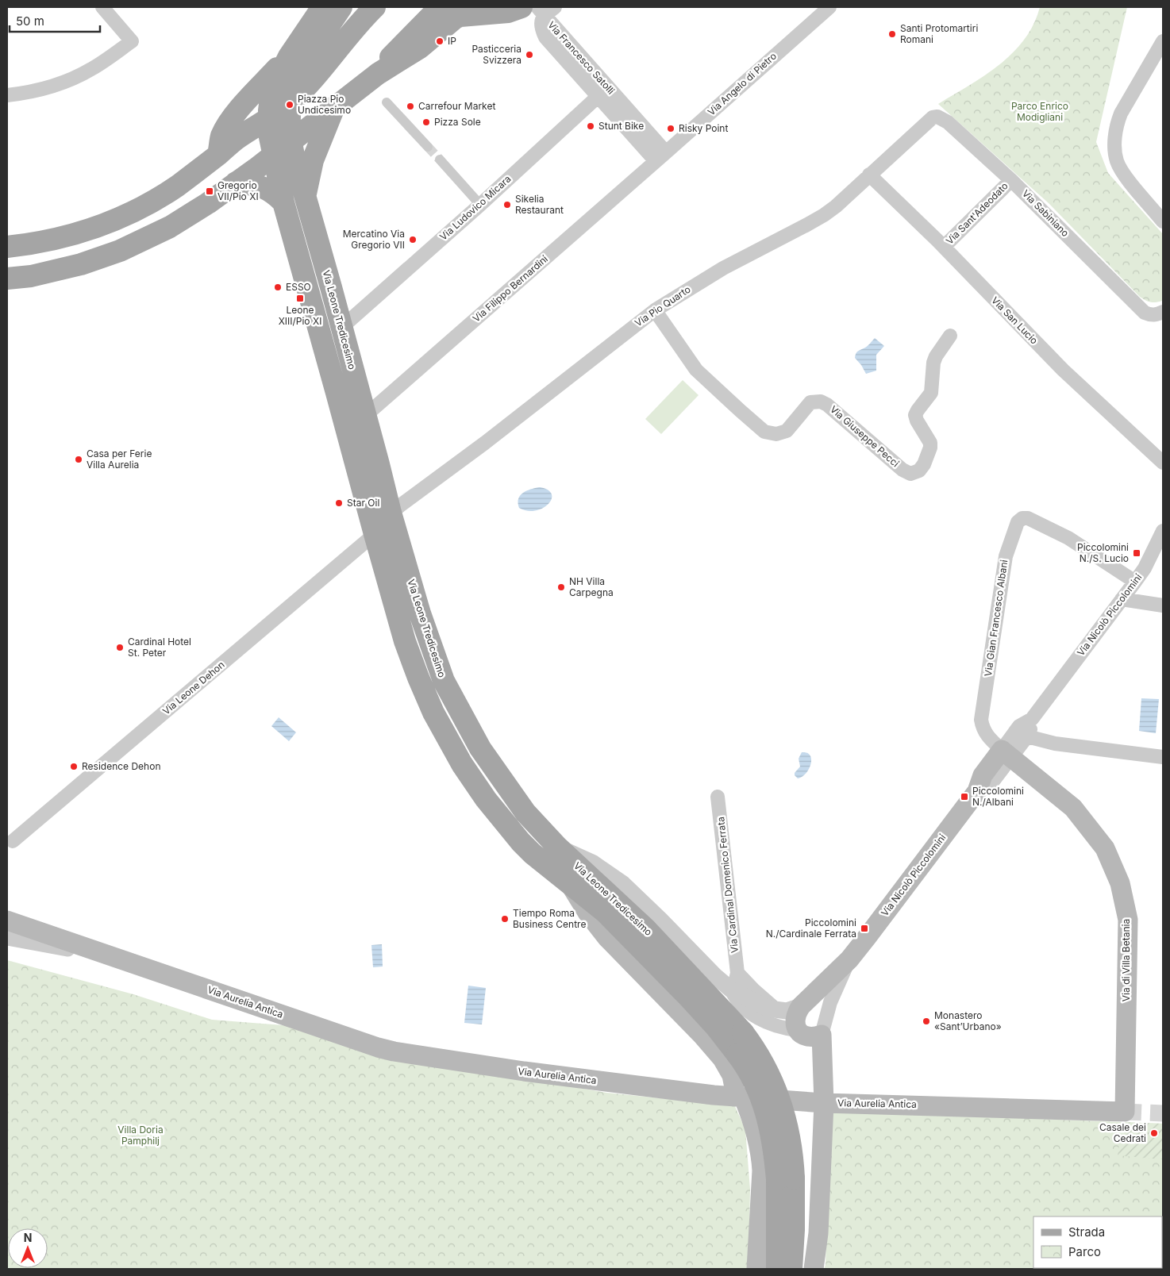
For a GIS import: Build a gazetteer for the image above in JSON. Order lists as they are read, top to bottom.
{
  "streets": {
    "main road": [
      "Via Leone Tredicesimo",
      "Via Nicolò Piccolomini",
      "Via di Villa Betania",
      "Via Aurelia Antica"
    ],
    "street": [
      "Via Francesco Satolli",
      "Via Angelo di Pietro",
      "Via Ludovico Micara",
      "Via Sant'Adeodato",
      "Via Sabiniano",
      "Via Filippo Bernardini",
      "Via Pio Quarto",
      "Via San Lucio",
      "Via Giuseppe Pecci",
      "Via Gian Francesco Albani",
      "Via Leone Dehon",
      "Via Cardinal Domenico Ferrata"
    ]
  },
  "crossings": [
    ["Via Francesco Satolli", "Via Angelo di Pietro"],
    ["Via Francesco Satolli", "Via Ludovico Micara"],
    ["Via Francesco Satolli", "Via Filippo Bernardini"],
    ["Via Angelo di Pietro", "Via Filippo Bernardini"],
    ["Via Ludovico Micara", "Via Leone Tredicesimo"],
    ["Via Sant'Adeodato", "Via Sabiniano"],
    ["Via Sant'Adeodato", "Via San Lucio"],
    ["Via Sabiniano", "Via Pio Quarto"],
    ["Via Filippo Bernardini", "Via Leone Tredicesimo"],
    ["Via Pio Quarto", "Via Leone Tredicesimo"],
    ["Via Pio Quarto", "Via San Lucio"],
    ["Via Pio Quarto", "Via Giuseppe Pecci"],
    ["Via Leone Tredicesimo", "Via Leone Dehon"],
    ["Via Nicolò Piccolomini", "Via Gian Francesco Albani"],
    ["Via Nicolò Piccolomini", "Via di Villa Betania"],
    ["Via Gian Francesco Albani", "Via di Villa Betania"],
    ["Via di Villa Betania", "Via Aurelia Antica"]
  ],
  "parks": ["Parco Enrico Modigliani", "Villa Doria Pamphilj"],
  "places": {
    "other": [
      "Santi Protomartiri Romani",
      "IP",
      "Pasticceria Svizzera",
      "Piazza Pio Undicesimo",
      "Carrefour Market",
      "Pizza Sole",
      "Stunt Bike",
      "Risky Point",
      "Sikelia Restaurant",
      "Mercatino Via Gregorio VII",
      "ESSO",
      "Casa per Ferie Villa Aurelia",
      "Star Oil",
      "NH Villa Carpegna",
      "Cardinal Hotel St. Peter",
      "Residence Dehon",
      "Tiempo Roma Business Centre",
      "Monastero «Sant’Urbano»",
      "Casale dei Cedrati"
    ],
    "transit": [
      "Gregorio VII/Pio XI",
      "Leone XIII/Pio XI",
      "Piccolomini N./S. Lucio",
      "Piccolomini N./Albani",
      "Piccolomini N./Cardinale Ferrata"
    ]
  },
  "legend": ["Strada", "Parco"],
  "scale_bar": "50 m",
  "north": "top"
}
